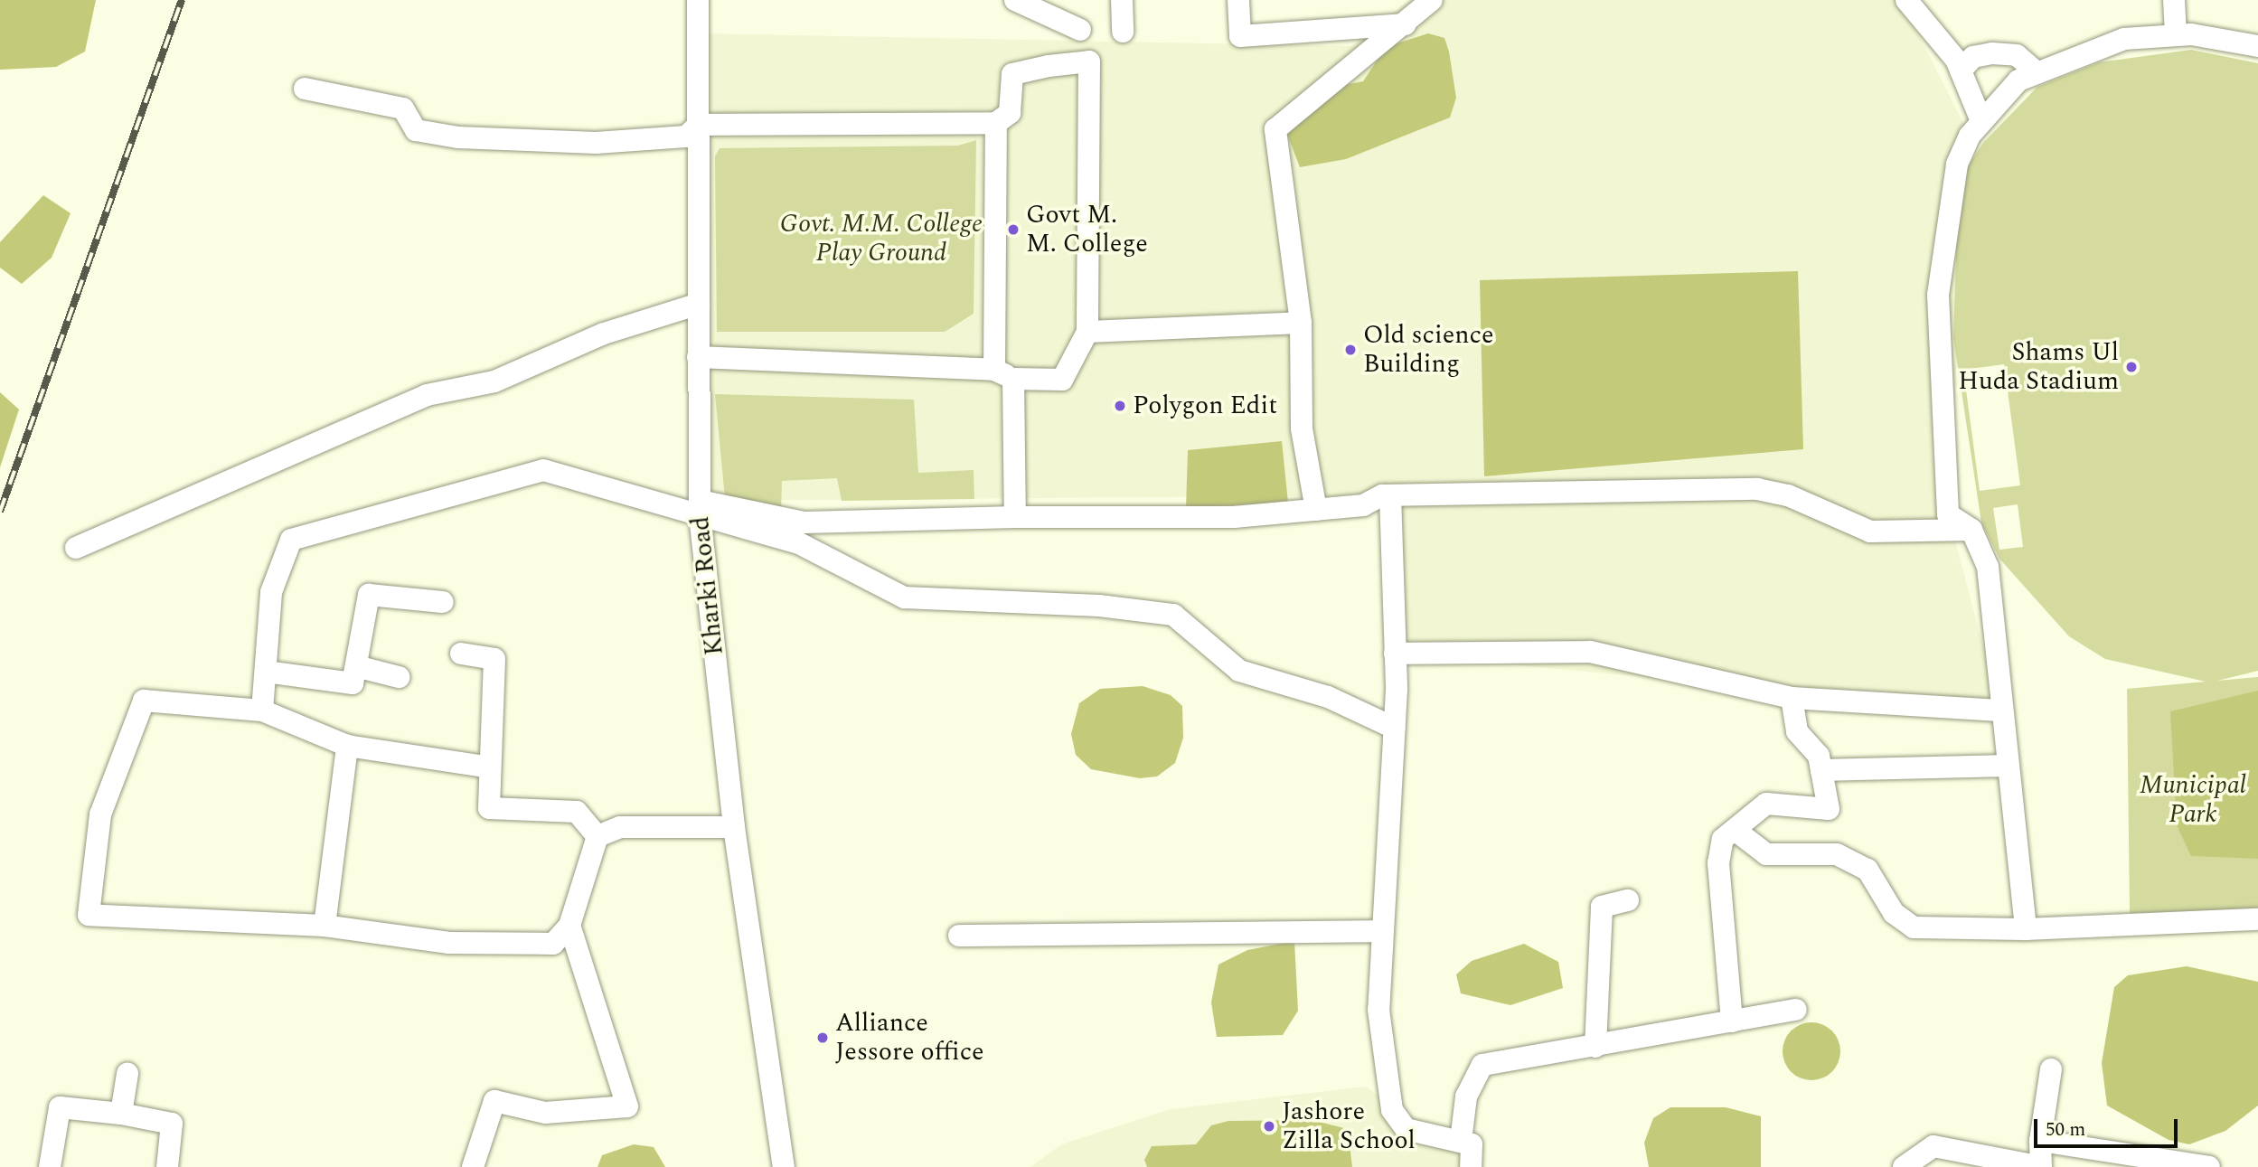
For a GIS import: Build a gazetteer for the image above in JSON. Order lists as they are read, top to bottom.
{
  "streets": {
    "street": ["Kharki Road"]
  },
  "parks": ["Govt. M.M. College Play Ground", "Municipal Park"],
  "places": [
    "Govt M. M. College",
    "Old science Building",
    "Shams Ul Huda Stadium",
    "Polygon Edit",
    "Alliance Jessore office",
    "Jashore Zilla School"
  ],
  "scale_bar": "50 m"
}
